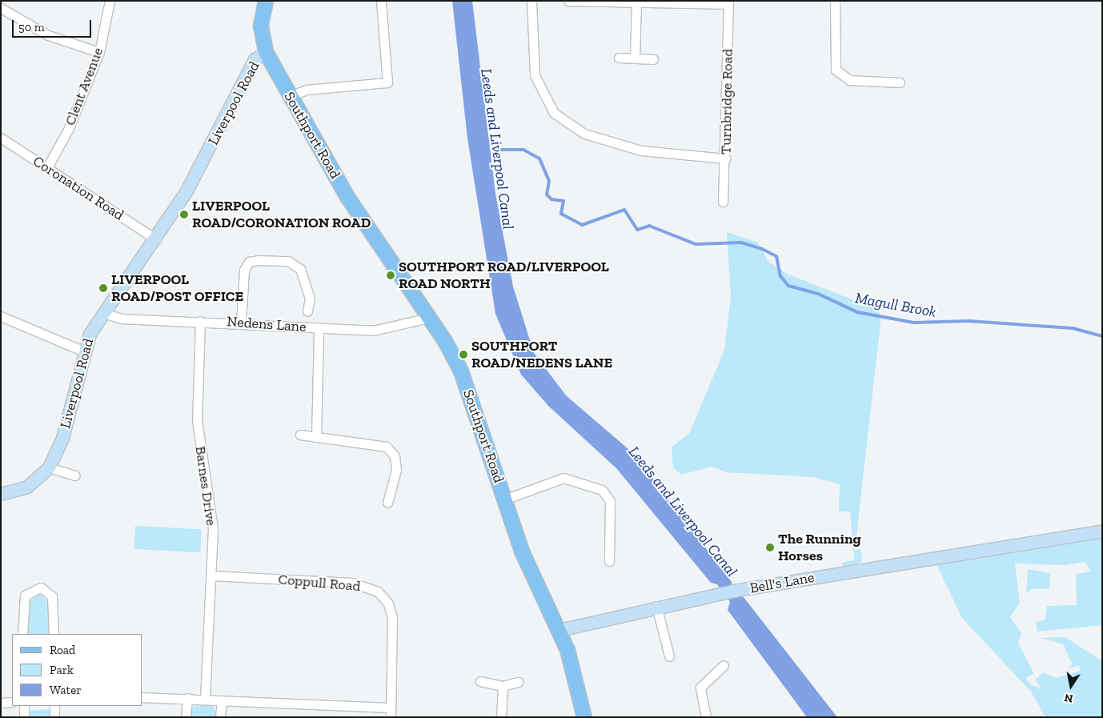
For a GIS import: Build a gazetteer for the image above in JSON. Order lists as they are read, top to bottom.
{
  "streets": {
    "main road": ["Southport Road"],
    "street": [
      "Clent Avenue",
      "Turnbridge Road",
      "Liverpool Road",
      "Coronation Road",
      "Nedens Lane",
      "Barnes Drive",
      "Coppull Road",
      "Bell's Lane"
    ]
  },
  "crossings": [
    ["Clent Avenue", "Coronation Road"],
    ["Liverpool Road", "Southport Road"],
    ["Liverpool Road", "Coronation Road"],
    ["Liverpool Road", "Nedens Lane"],
    ["Southport Road", "Nedens Lane"],
    ["Southport Road", "Bell's Lane"],
    ["Nedens Lane", "Barnes Drive"],
    ["Barnes Drive", "Coppull Road"]
  ],
  "water": ["Leeds and Liverpool Canal", "Magull Brook"],
  "places": [
    "LIVERPOOL ROAD/CORONATION ROAD",
    "SOUTHPORT ROAD/LIVERPOOL ROAD NORTH",
    "LIVERPOOL ROAD/POST OFFICE",
    "SOUTHPORT ROAD/NEDENS LANE",
    "The Running Horses"
  ],
  "legend": ["Road", "Park", "Water"],
  "scale_bar": "50 m",
  "north": "bottom"
}
